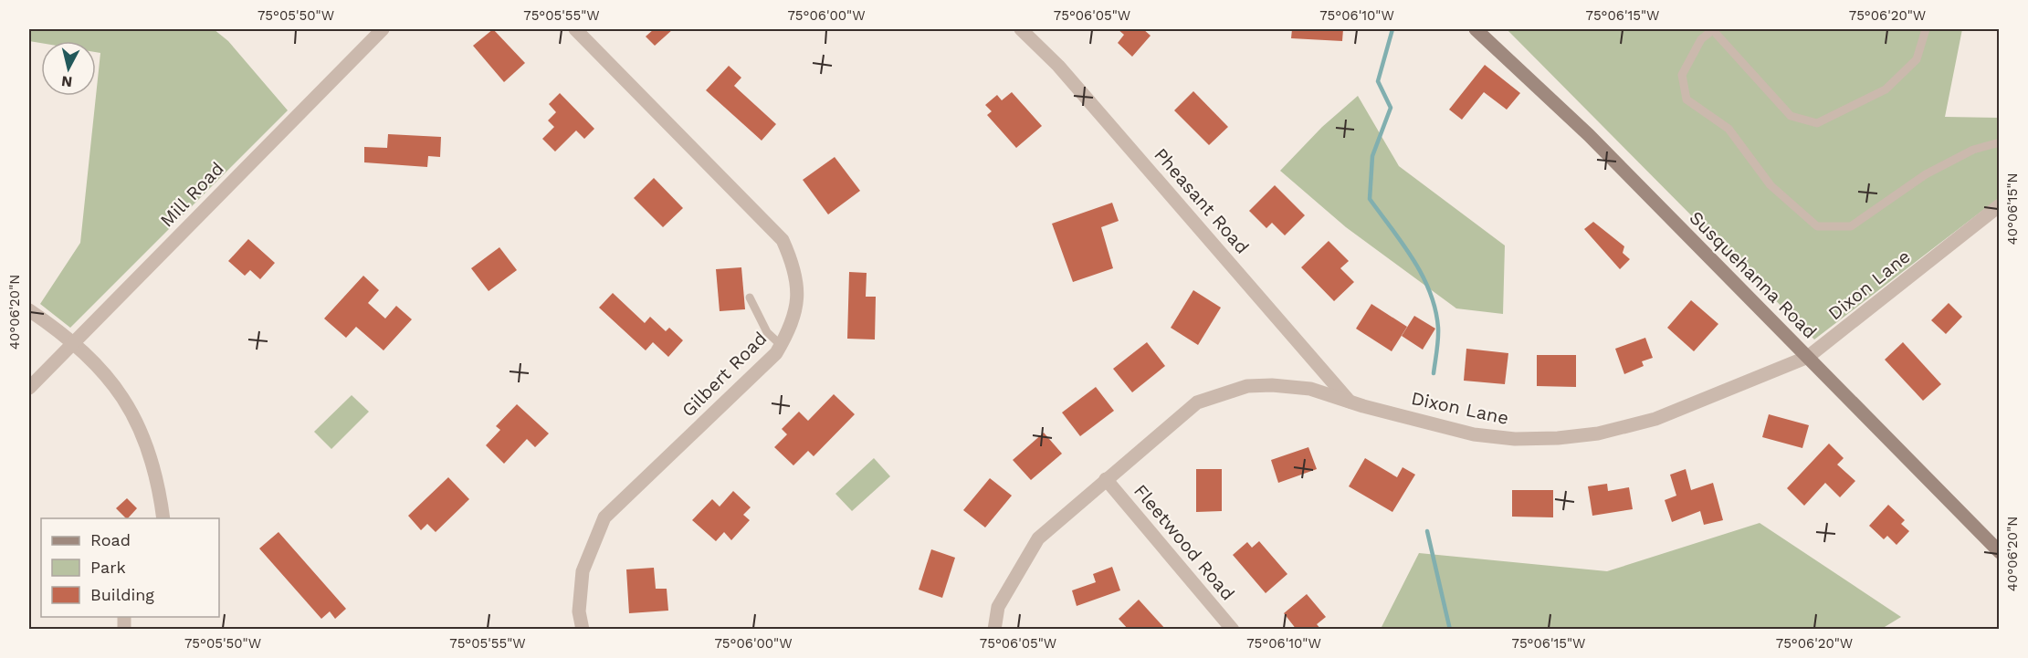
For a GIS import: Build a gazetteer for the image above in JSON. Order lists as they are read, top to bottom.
{
  "streets": {
    "main road": ["Susquehanna Road"],
    "street": [
      "Mill Road",
      "Pheasant Road",
      "Dixon Lane",
      "Gilbert Road",
      "Fleetwood Road"
    ]
  },
  "crossings": [
    ["Pheasant Road", "Dixon Lane"],
    ["Susquehanna Road", "Dixon Lane"],
    ["Dixon Lane", "Fleetwood Road"]
  ],
  "legend": ["Road", "Park", "Building"],
  "north": "bottom",
  "coordinates": [
    "75°05'50\"W",
    "75°05'55\"W",
    "75°06'00\"W",
    "75°06'05\"W",
    "75°06'10\"W",
    "75°06'15\"W",
    "75°06'20\"W",
    "40°06'15\"N",
    "40°06'20\"N"
  ]
}
